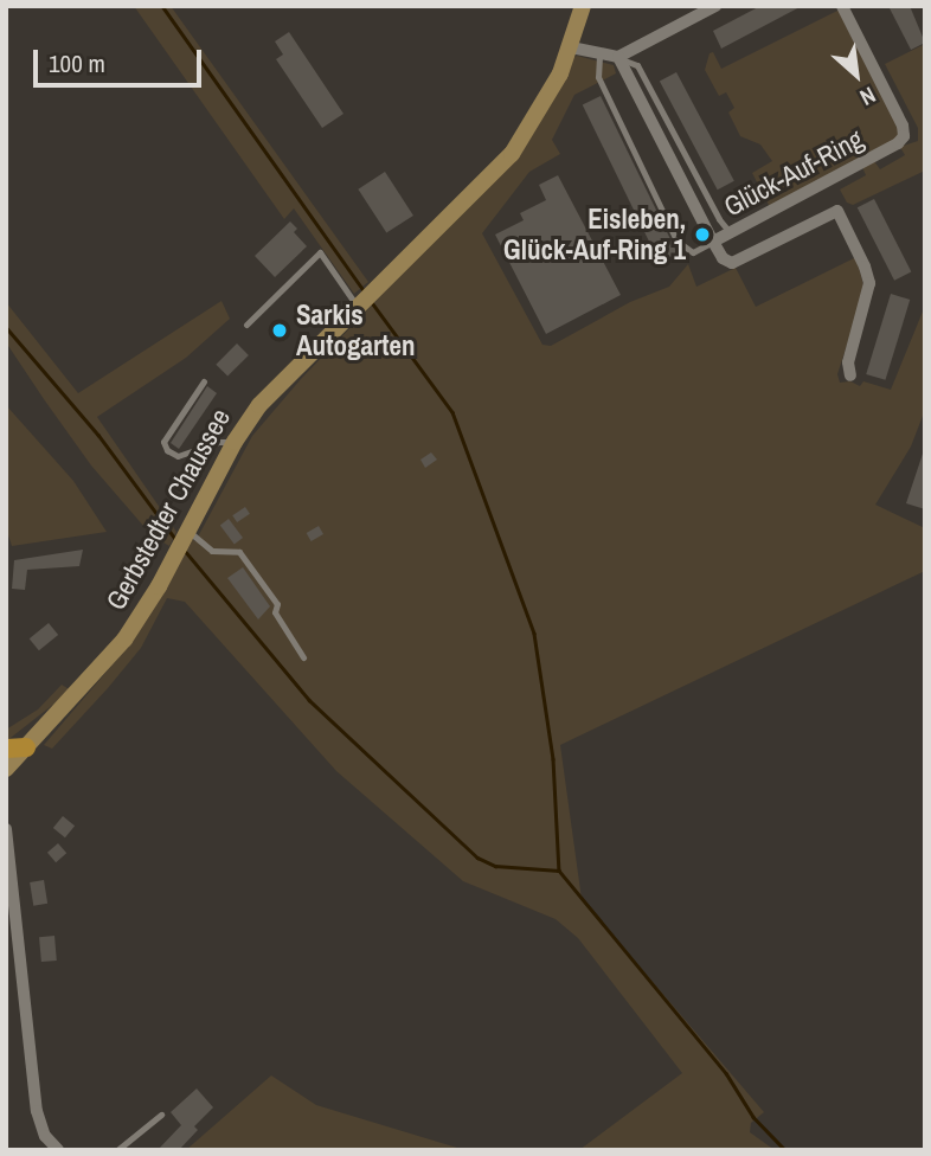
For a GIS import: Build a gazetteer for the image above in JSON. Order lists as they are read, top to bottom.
{
  "streets": {
    "main road": ["Gerbstedter Chaussee"],
    "street": ["Glück-Auf-Ring"]
  },
  "places": ["Eisleben, Glück-Auf-Ring 1", "Sarkis Autogarten"],
  "scale_bar": "100 m",
  "north": "bottom right"
}
